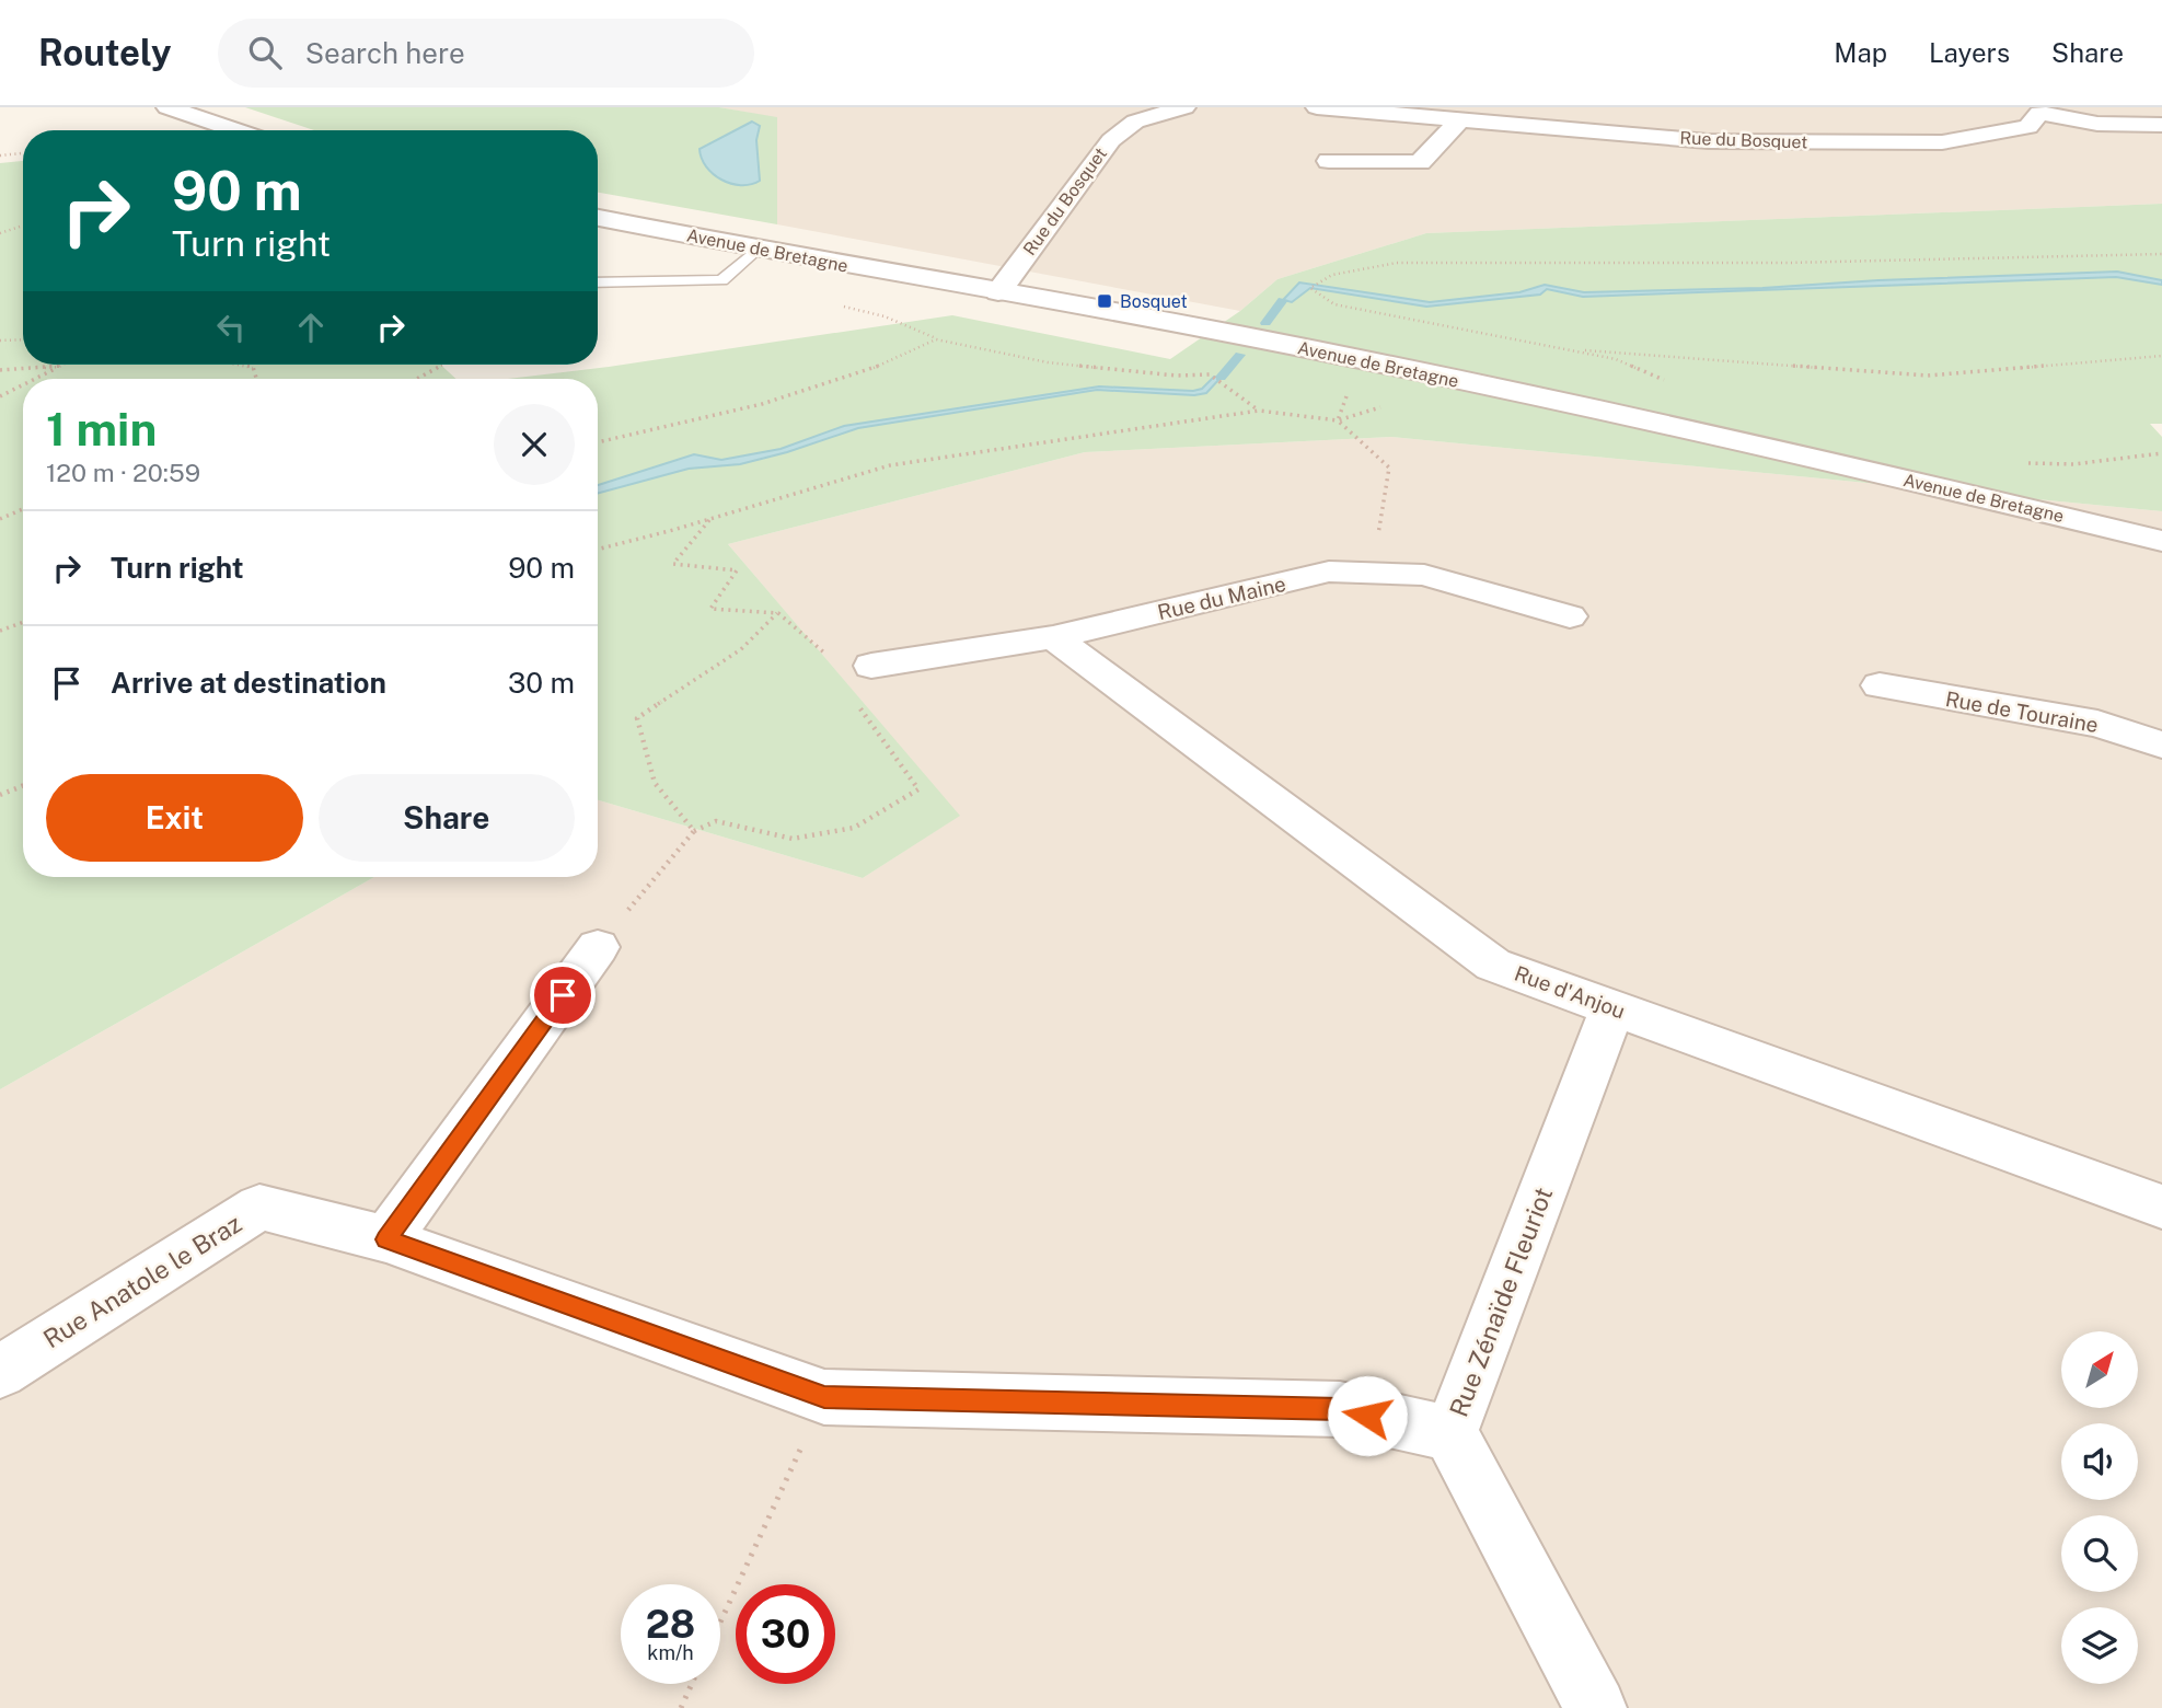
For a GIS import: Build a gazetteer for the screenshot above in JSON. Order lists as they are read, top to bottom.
{
  "streets": {
    "street": [
      "Rue du Bosquet",
      "Avenue de Bretagne",
      "Rue du Maine",
      "Rue de Touraine",
      "Rue d'Anjou",
      "Rue Anatole le Braz",
      "Rue Zénaïde Fleuriot"
    ]
  },
  "crossings": [
    ["Rue du Bosquet", "Avenue de Bretagne"],
    ["Rue du Maine", "Rue d'Anjou"],
    ["Rue d'Anjou", "Rue Zénaïde Fleuriot"],
    ["Rue Anatole le Braz", "Rue Zénaïde Fleuriot"]
  ],
  "places": {
    "transit": ["Bosquet"]
  },
  "north": "top right",
  "page": {
    "header": "Routely",
    "search": "Search here",
    "nav": ["Map", "Layers", "Share"],
    "turn": ["90 m", "Turn right"],
    "heading": ["1 min", "120 m · 20:59"],
    "list": [
      {
        "name": "Turn right",
        "value": "90 m"
      },
      {
        "name": "Arrive at destination",
        "value": "30 m"
      }
    ],
    "buttons": ["Exit", "Share"],
    "speed": "28 km/h",
    "limit": "30"
  }
}
